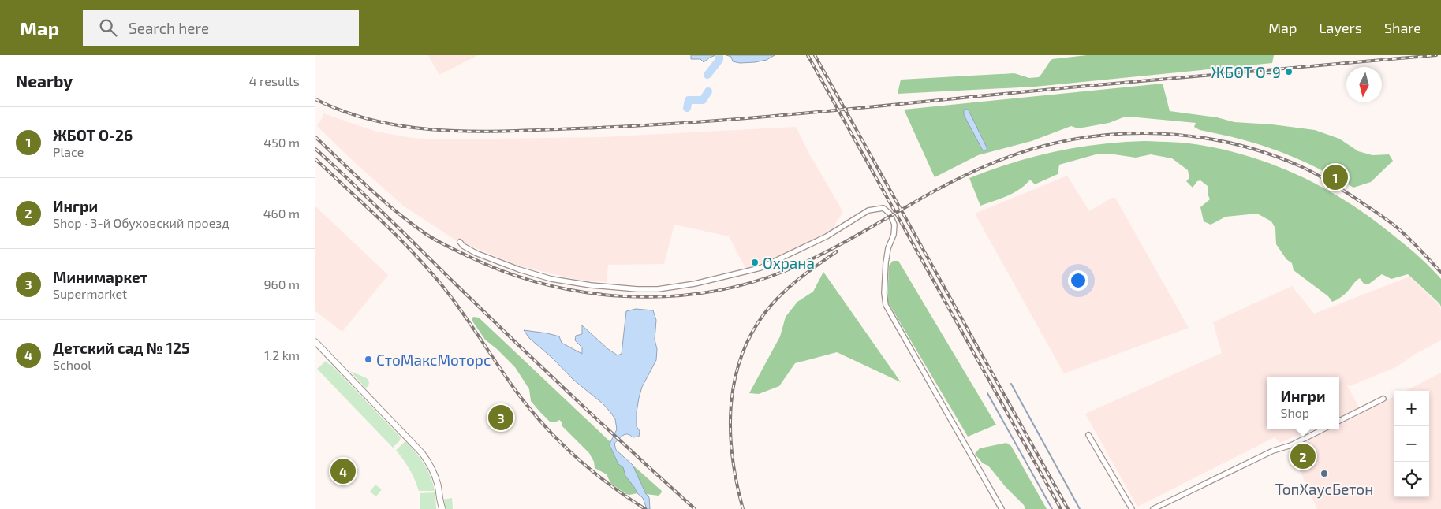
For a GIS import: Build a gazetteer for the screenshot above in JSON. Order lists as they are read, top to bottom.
{
  "places": [
    "ЖБОТ О-9",
    "Охрана",
    "СтоМаксМоторс",
    "ТопХаусБетон"
  ],
  "north": "bottom",
  "page": {
    "header": "Map",
    "search": "Search here",
    "nav": ["Map", "Layers", "Share"],
    "heading": ["Nearby", "4 results"],
    "list": [
      {
        "mark": "1",
        "name": "ЖБОТ О-26",
        "note": "Place",
        "value": "450 m"
      },
      {
        "mark": "2",
        "name": "Ингри",
        "note": "Shop · 3-й Обуховский проезд",
        "value": "460 m"
      },
      {
        "mark": "3",
        "name": "Минимаркет",
        "note": "Supermarket",
        "value": "960 m"
      },
      {
        "mark": "4",
        "name": "Детский сад № 125",
        "note": "School",
        "value": "1.2 km"
      }
    ],
    "pins": [
      "1",
      "3",
      "2",
      "4"
    ],
    "popup": ["Ингри", "Shop"],
    "map_buttons": ["+", "−"]
  }
}
